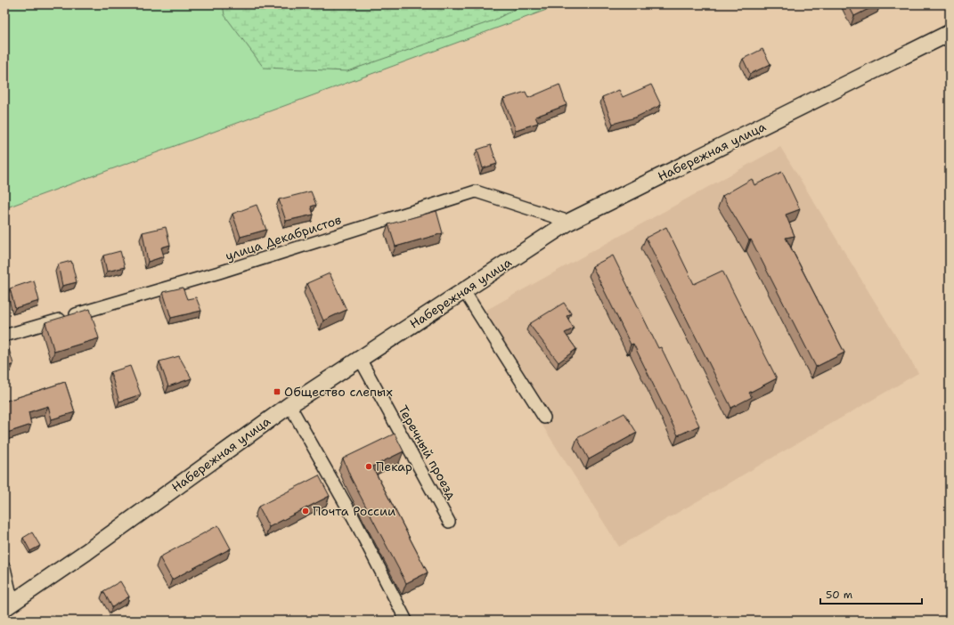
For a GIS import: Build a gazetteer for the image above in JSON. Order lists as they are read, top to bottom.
{
  "streets": {
    "main road": ["Набережная улица"],
    "street": ["улица Декабристов", "Теречный проезд"]
  },
  "crossings": [
    ["Набережная улица", "улица Декабристов"],
    ["Набережная улица", "Теречный проезд"]
  ],
  "places": {
    "transit": ["Общество слепых"],
    "other": ["Пекар", "Почта России"]
  },
  "scale_bar": "50 m"
}
